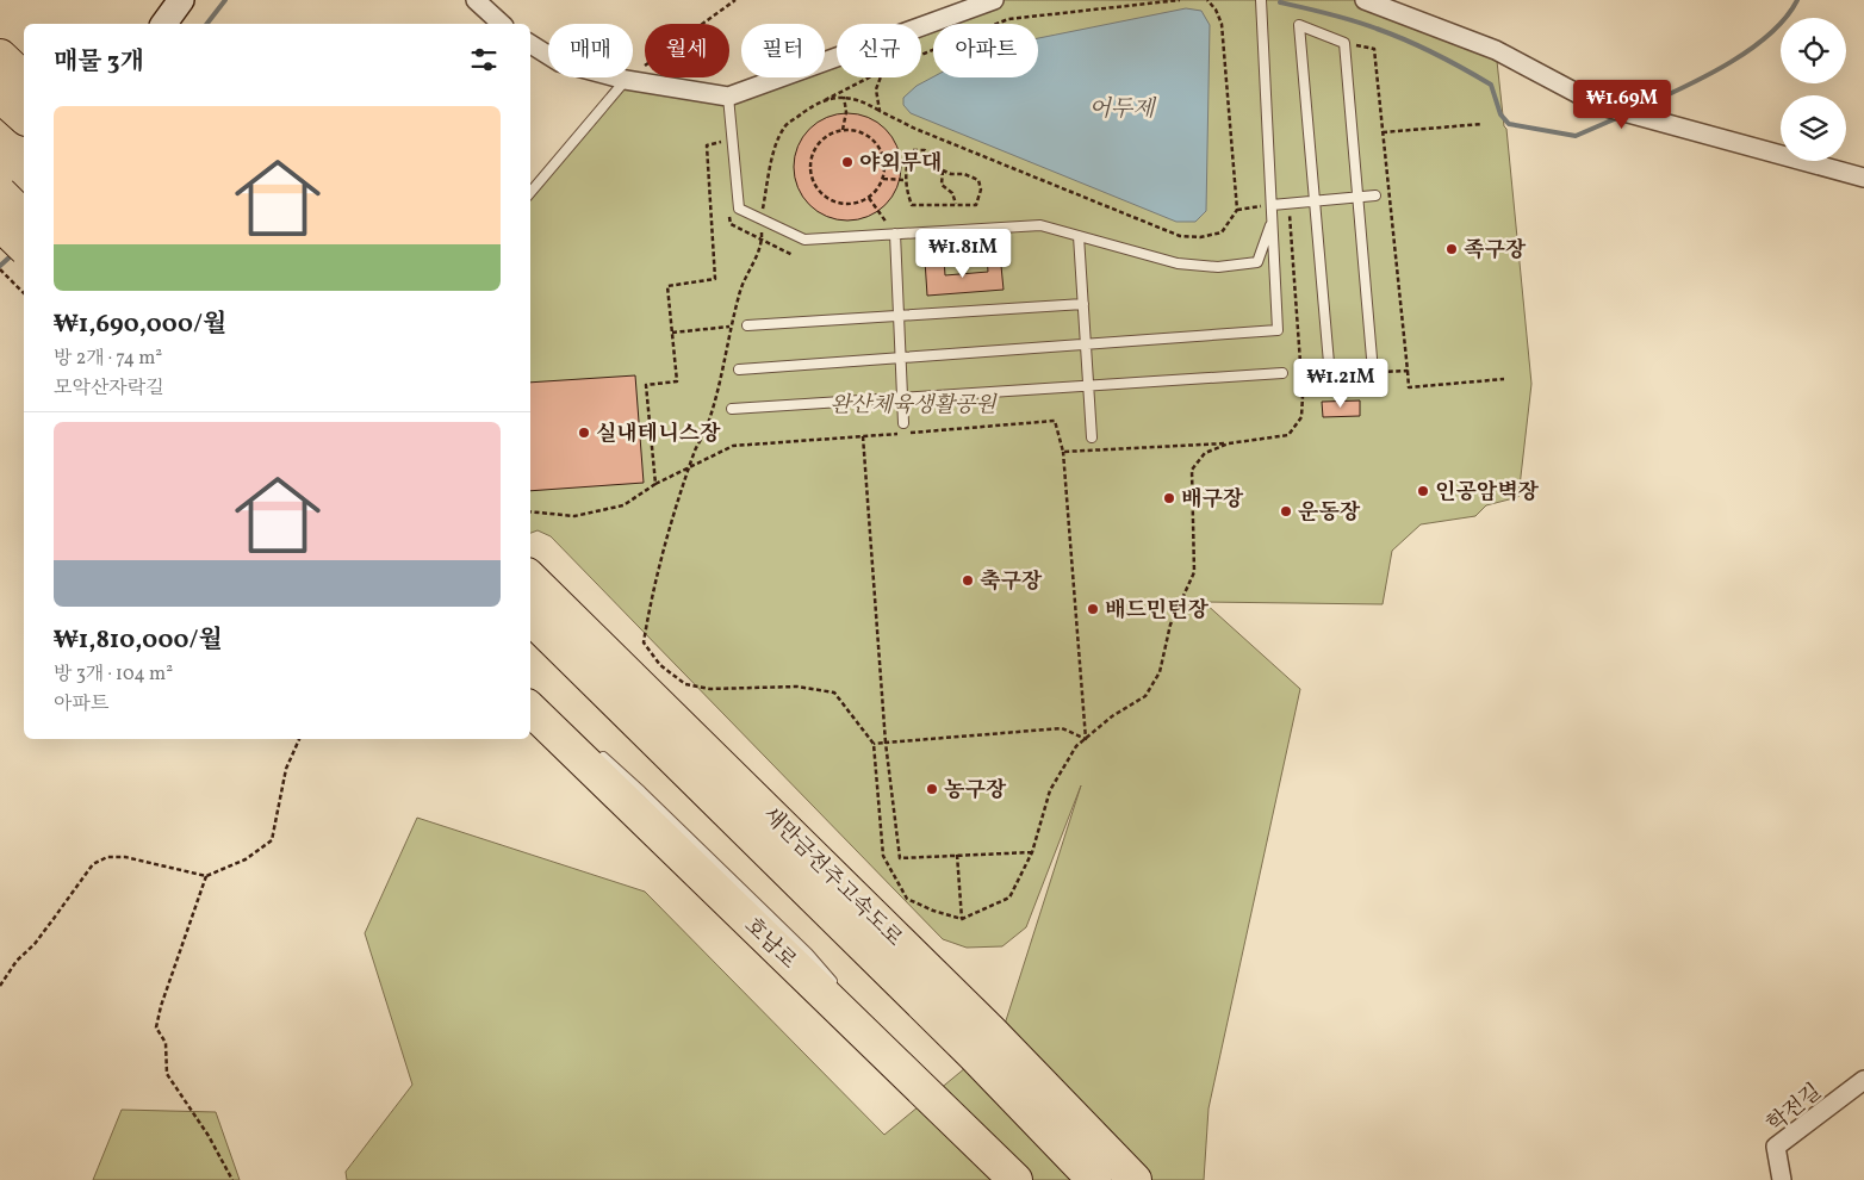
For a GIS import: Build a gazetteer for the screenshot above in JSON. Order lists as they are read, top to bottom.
{
  "streets": {
    "highway": ["새만금전주고속도로", "호남로"],
    "street": ["학전길"]
  },
  "water": ["어두제"],
  "parks": ["완산체육생활공원"],
  "places": [
    "야외무대",
    "족구장",
    "실내테니스장",
    "인공암벽장",
    "배구장",
    "운동장",
    "축구장",
    "배드민턴장",
    "농구장"
  ],
  "page": {
    "chip": [
      "매매",
      "월세",
      "필터",
      "신규",
      "아파트"
    ],
    "heading": "매물 3개",
    "price": ["₩1.69M", "₩1.81M", "₩1.21M"],
    "list": [
      {
        "name": "₩1,690,000/월",
        "note": "방 2개 · 74 m² · 모악산자락길"
      },
      {
        "name": "₩1,810,000/월",
        "note": "방 3개 · 104 m² · 아파트"
      }
    ]
  }
}
